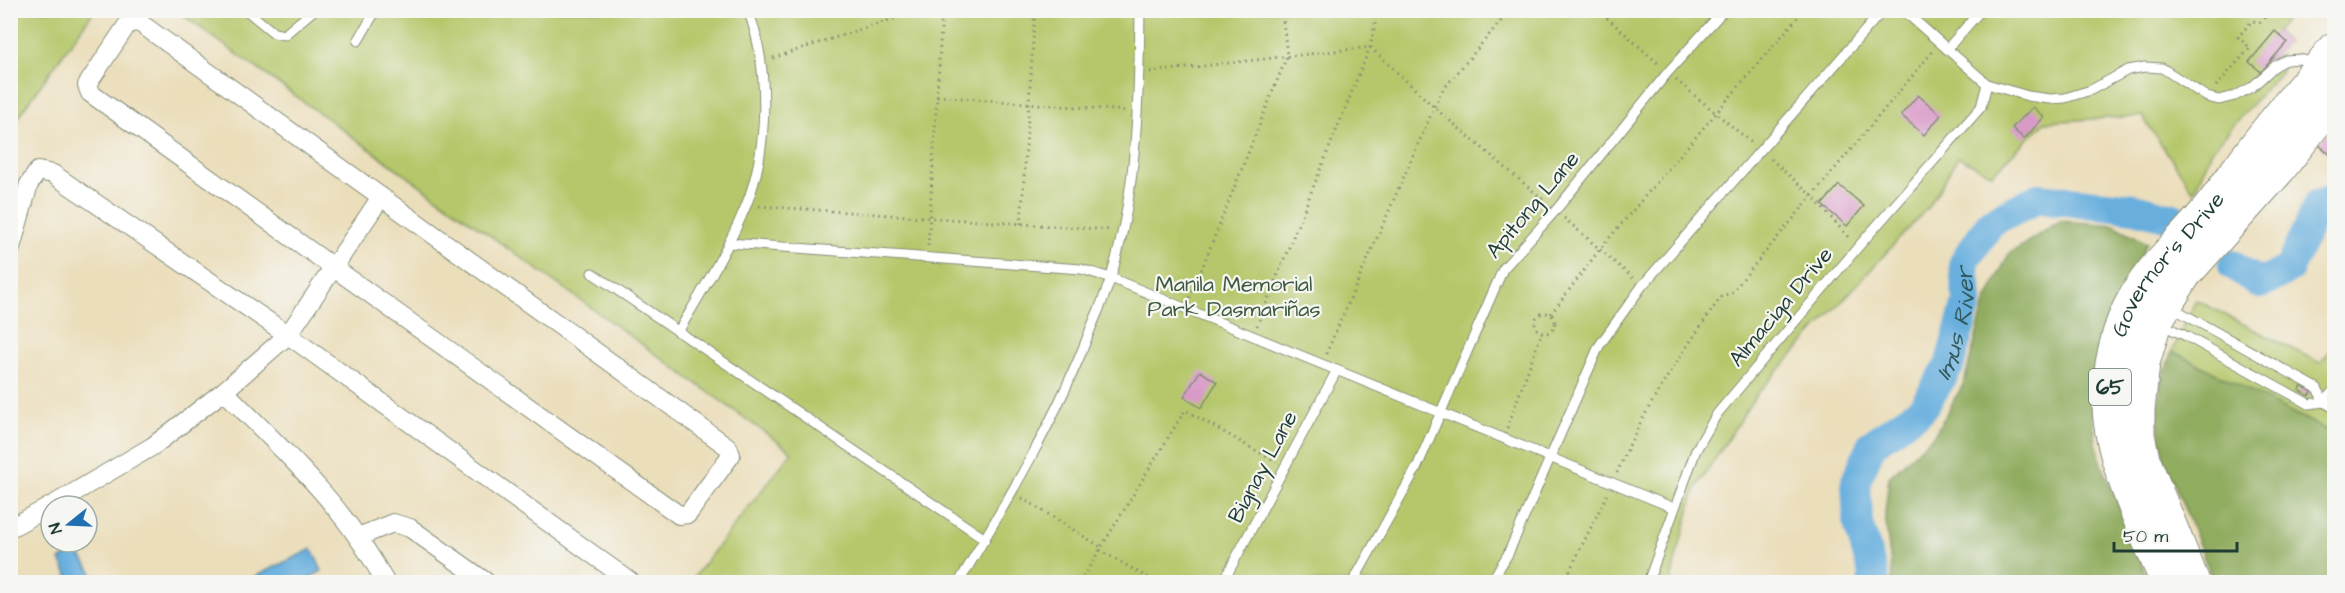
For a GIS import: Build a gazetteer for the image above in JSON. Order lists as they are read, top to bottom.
{
  "streets": {
    "highway": ["Governor's Drive", "65"],
    "lane": ["Apitong Lane", "Almaciga Drive", "Bignay Lane"]
  },
  "water": ["Imus River"],
  "parks": ["Manila Memorial Park Dasmariñas"],
  "scale_bar": "50 m",
  "north": "left"
}
